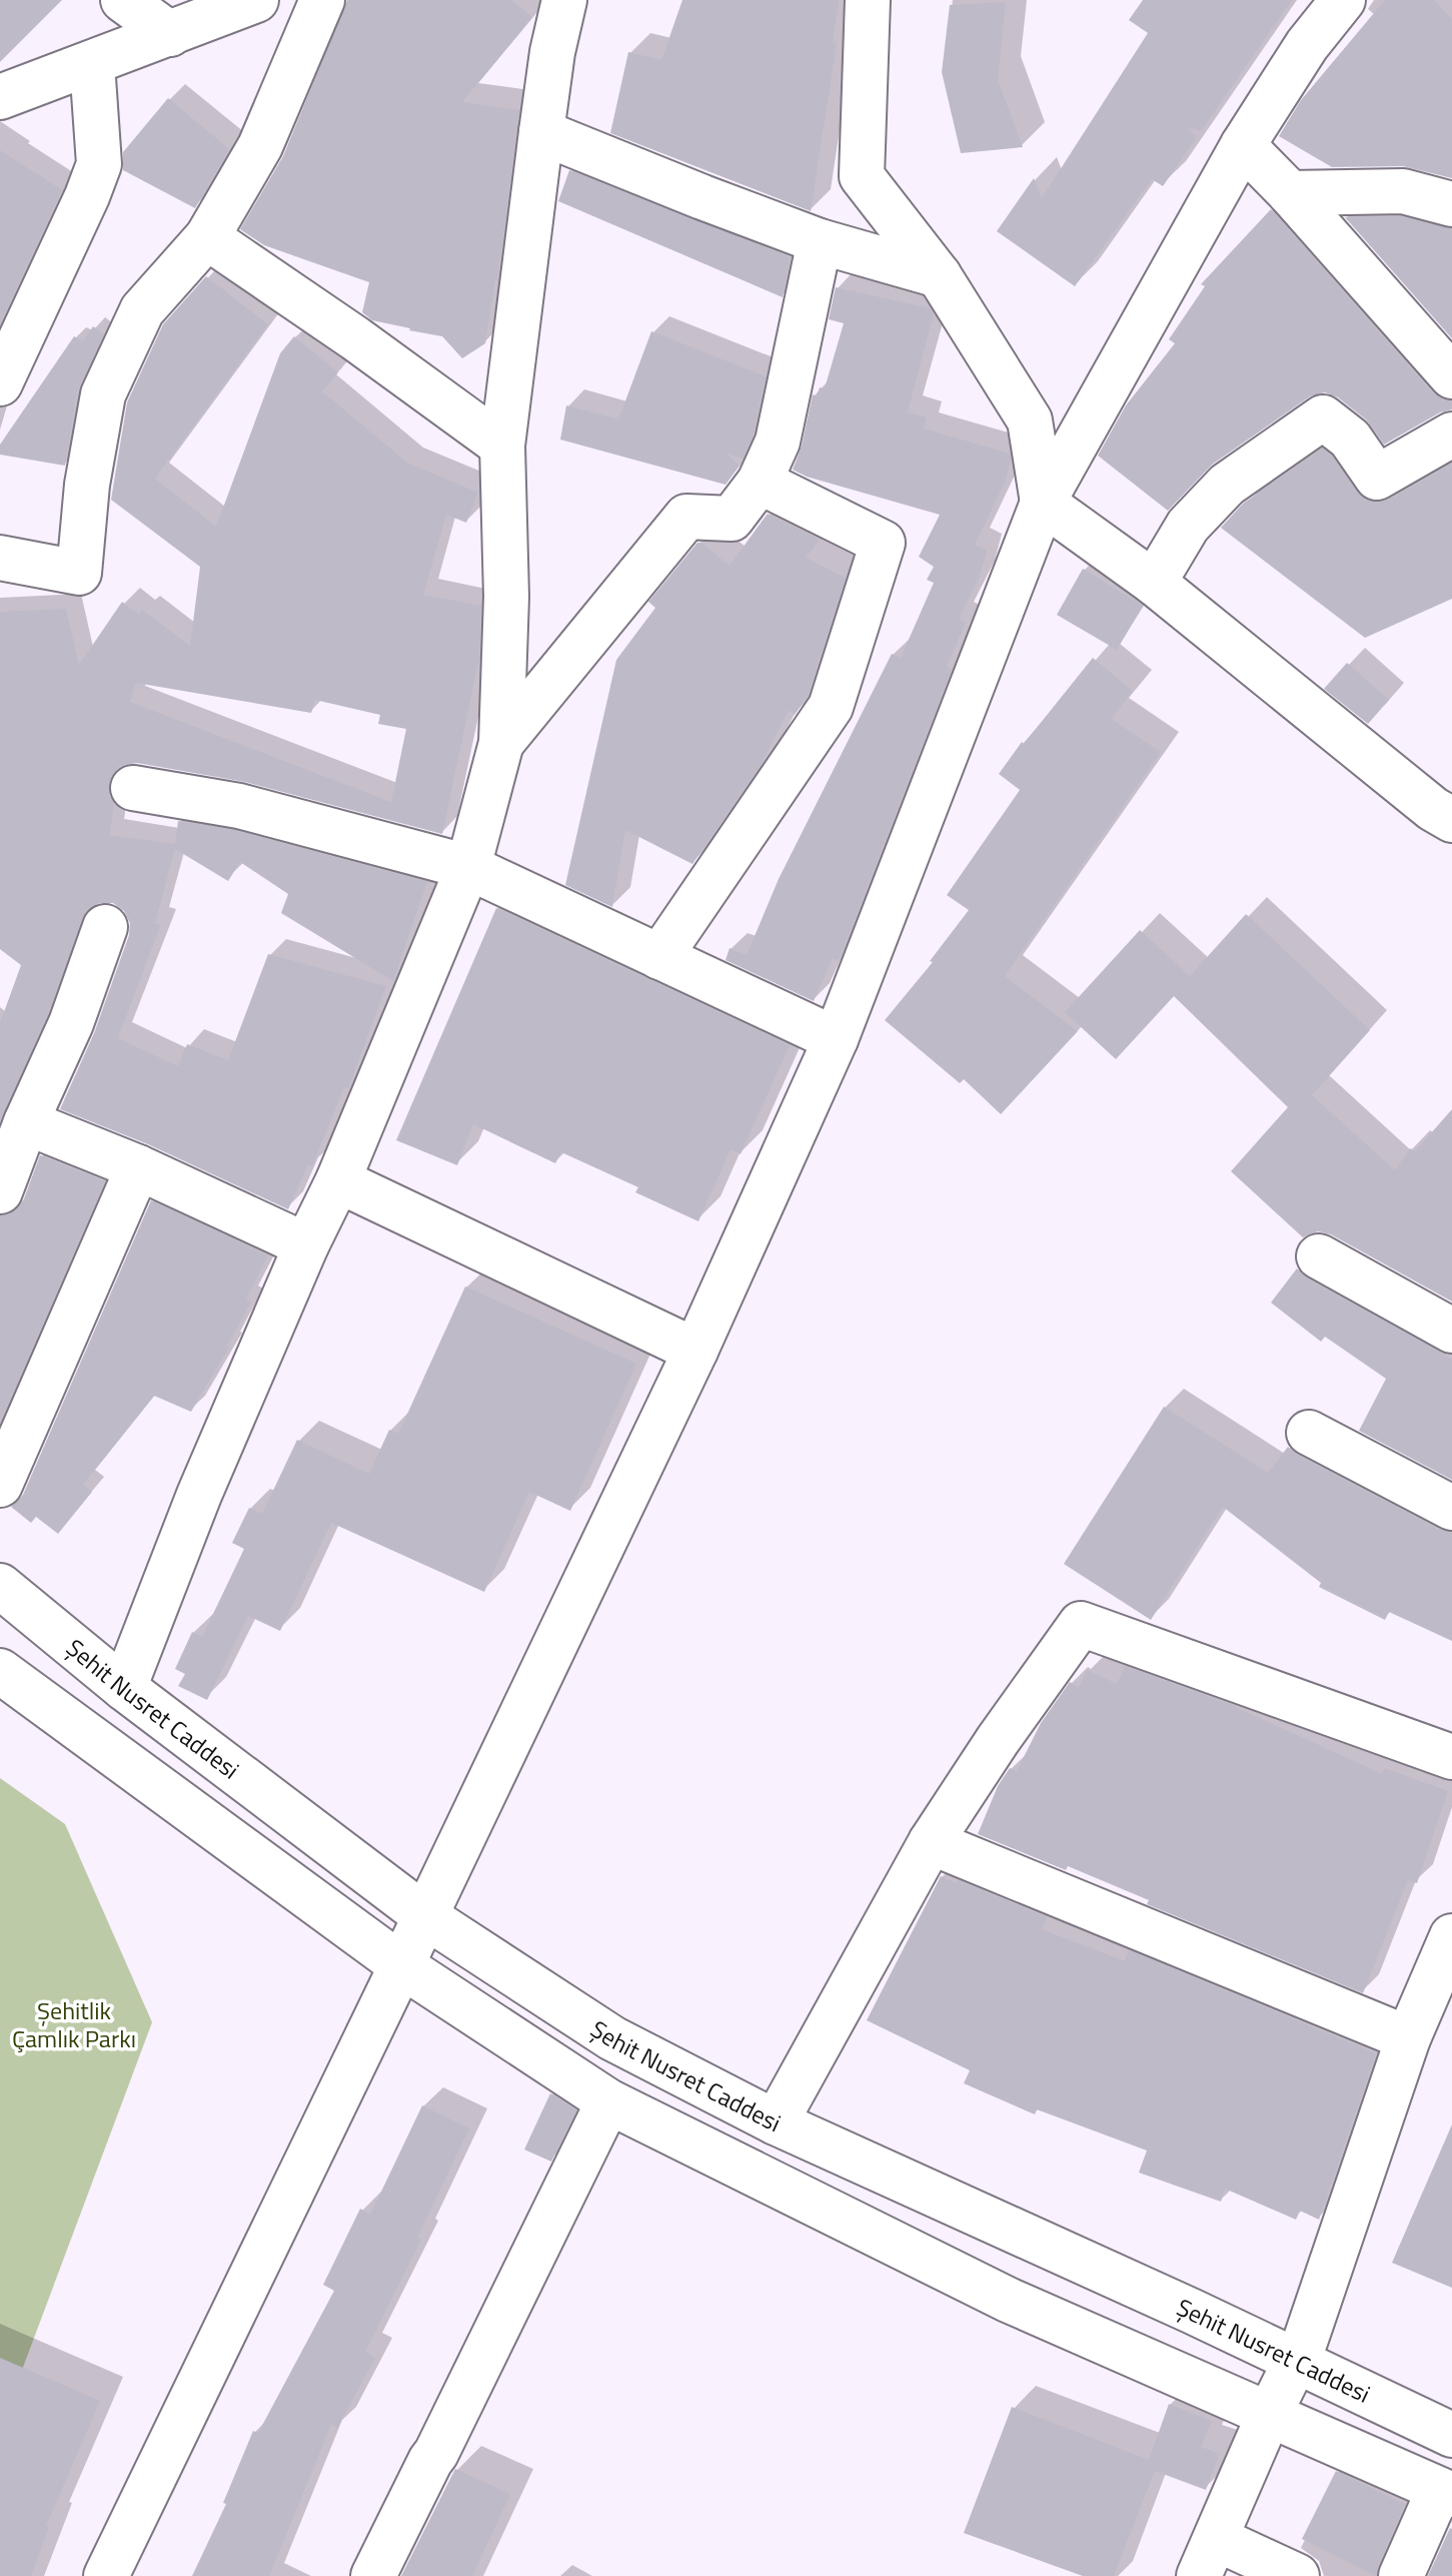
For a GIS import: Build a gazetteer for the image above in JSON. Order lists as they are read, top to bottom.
{
  "streets": {
    "street": ["Şehit Nusret Caddesi"]
  },
  "parks": ["Şehitlik Çamlık Parkı"]
}
